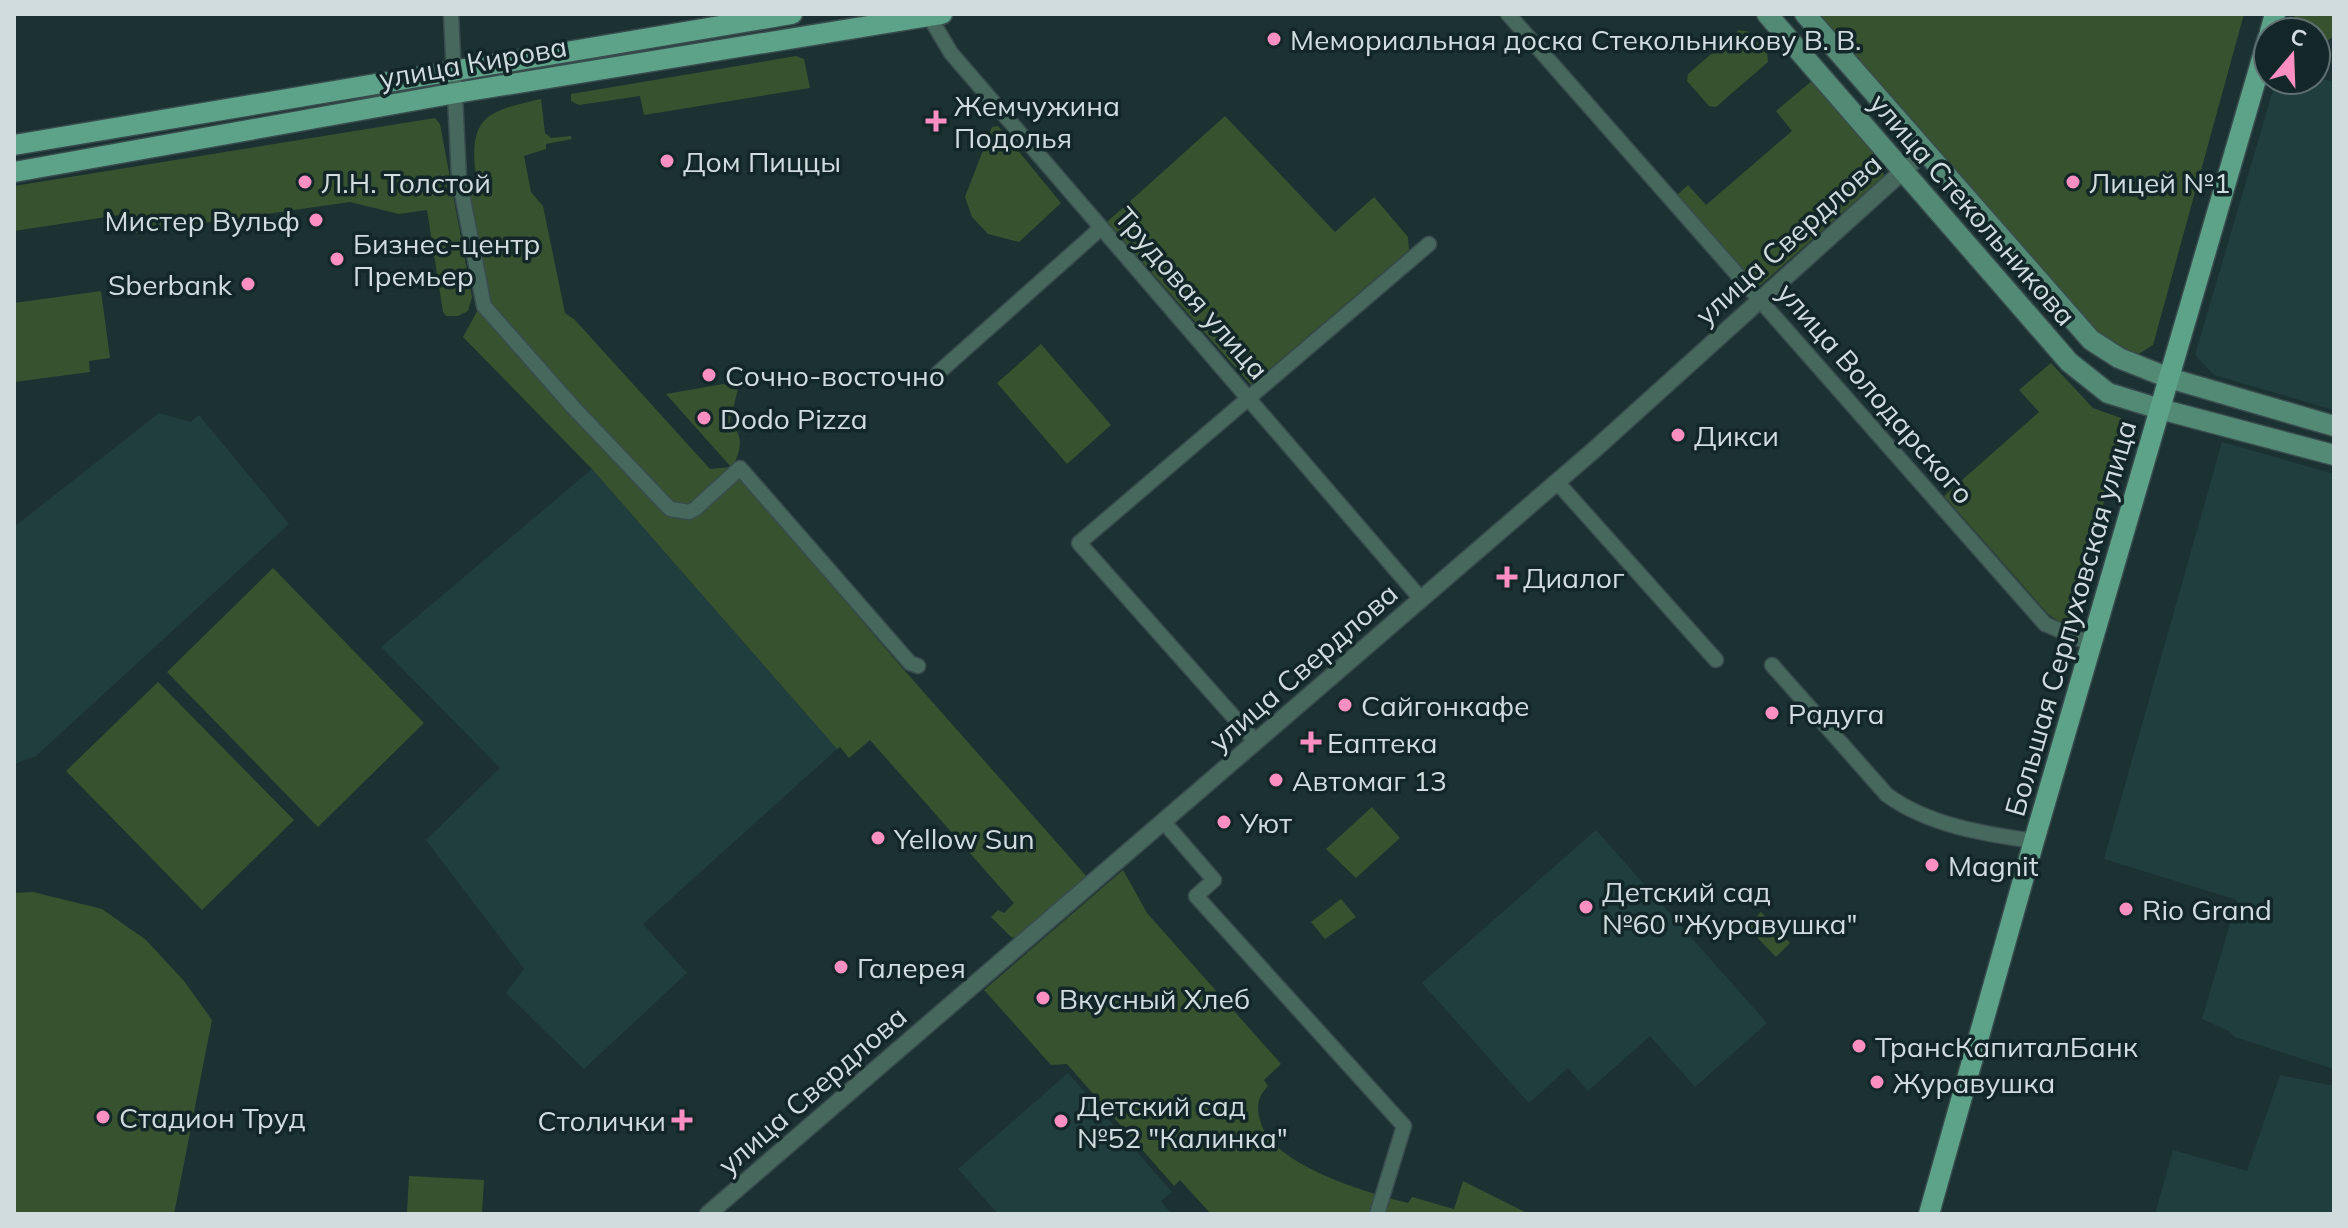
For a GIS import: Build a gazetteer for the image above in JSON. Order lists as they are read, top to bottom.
{
  "streets": {
    "main road": ["улица Кирова", "улица Стекольникова", "Большая Серпуховская улица"],
    "street": ["улица Свердлова", "Трудовая улица", "улица Володарского"]
  },
  "crossings": [
    ["улица Кирова", "Трудовая улица"],
    ["улица Стекольникова", "улица Свердлова"],
    ["улица Стекольникова", "Большая Серпуховская улица"],
    ["улица Свердлова", "Трудовая улица"],
    ["улица Свердлова", "улица Володарского"],
    ["улица Володарского", "Большая Серпуховская улица"]
  ],
  "places": {
    "other": [
      "Мемориальная доска Стекольникову В. В.",
      "Дом Пиццы",
      "Л.Н. Толстой",
      "Лицeй №1",
      "Мистер Вульф",
      "Бизнес-центр Премьер",
      "Sberbank",
      "Сочно-восточно",
      "Dodo Pizza",
      "Дикси",
      "Сайгонкафе",
      "Радуга",
      "Автомаг 13",
      "Уют",
      "Yellow Sun",
      "Magnit",
      "Детский сад №60 \"Журавушка\"",
      "Rio Grand",
      "Галерея",
      "Вкусный Хлеб",
      "ТрансКапиталБанк",
      "Журавушка",
      "Стадион Труд",
      "Детский сад №52 \"Калинка\""
    ],
    "health": [
      "Жемчужина Подолья",
      "Диалог",
      "Еаптека",
      "Столички"
    ]
  },
  "north": "top"
}
